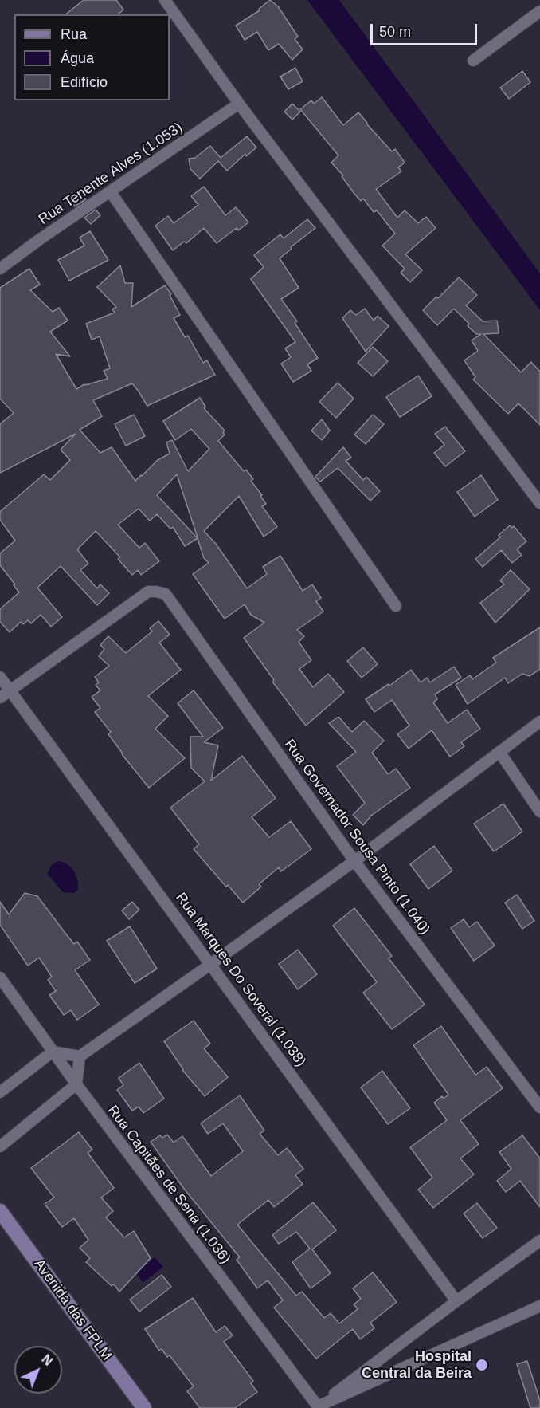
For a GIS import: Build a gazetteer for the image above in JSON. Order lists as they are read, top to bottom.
{
  "streets": {
    "street": [
      "Rua Tenente Alves (1.053)",
      "Rua Governador Sousa Pinto (1.040)",
      "Rua Marques Do Soveral (1.038)",
      "Rua Capitães de Sena (1.036)",
      "Avenida das FPLM"
    ]
  },
  "crossings": [
    ["Rua Governador Sousa Pinto (1.040)", "Rua Marques Do Soveral (1.038)"]
  ],
  "places": ["Hospital Central da Beira"],
  "legend": ["Rua", "Água", "Edifício"],
  "scale_bar": "50 m",
  "north": "top right"
}
